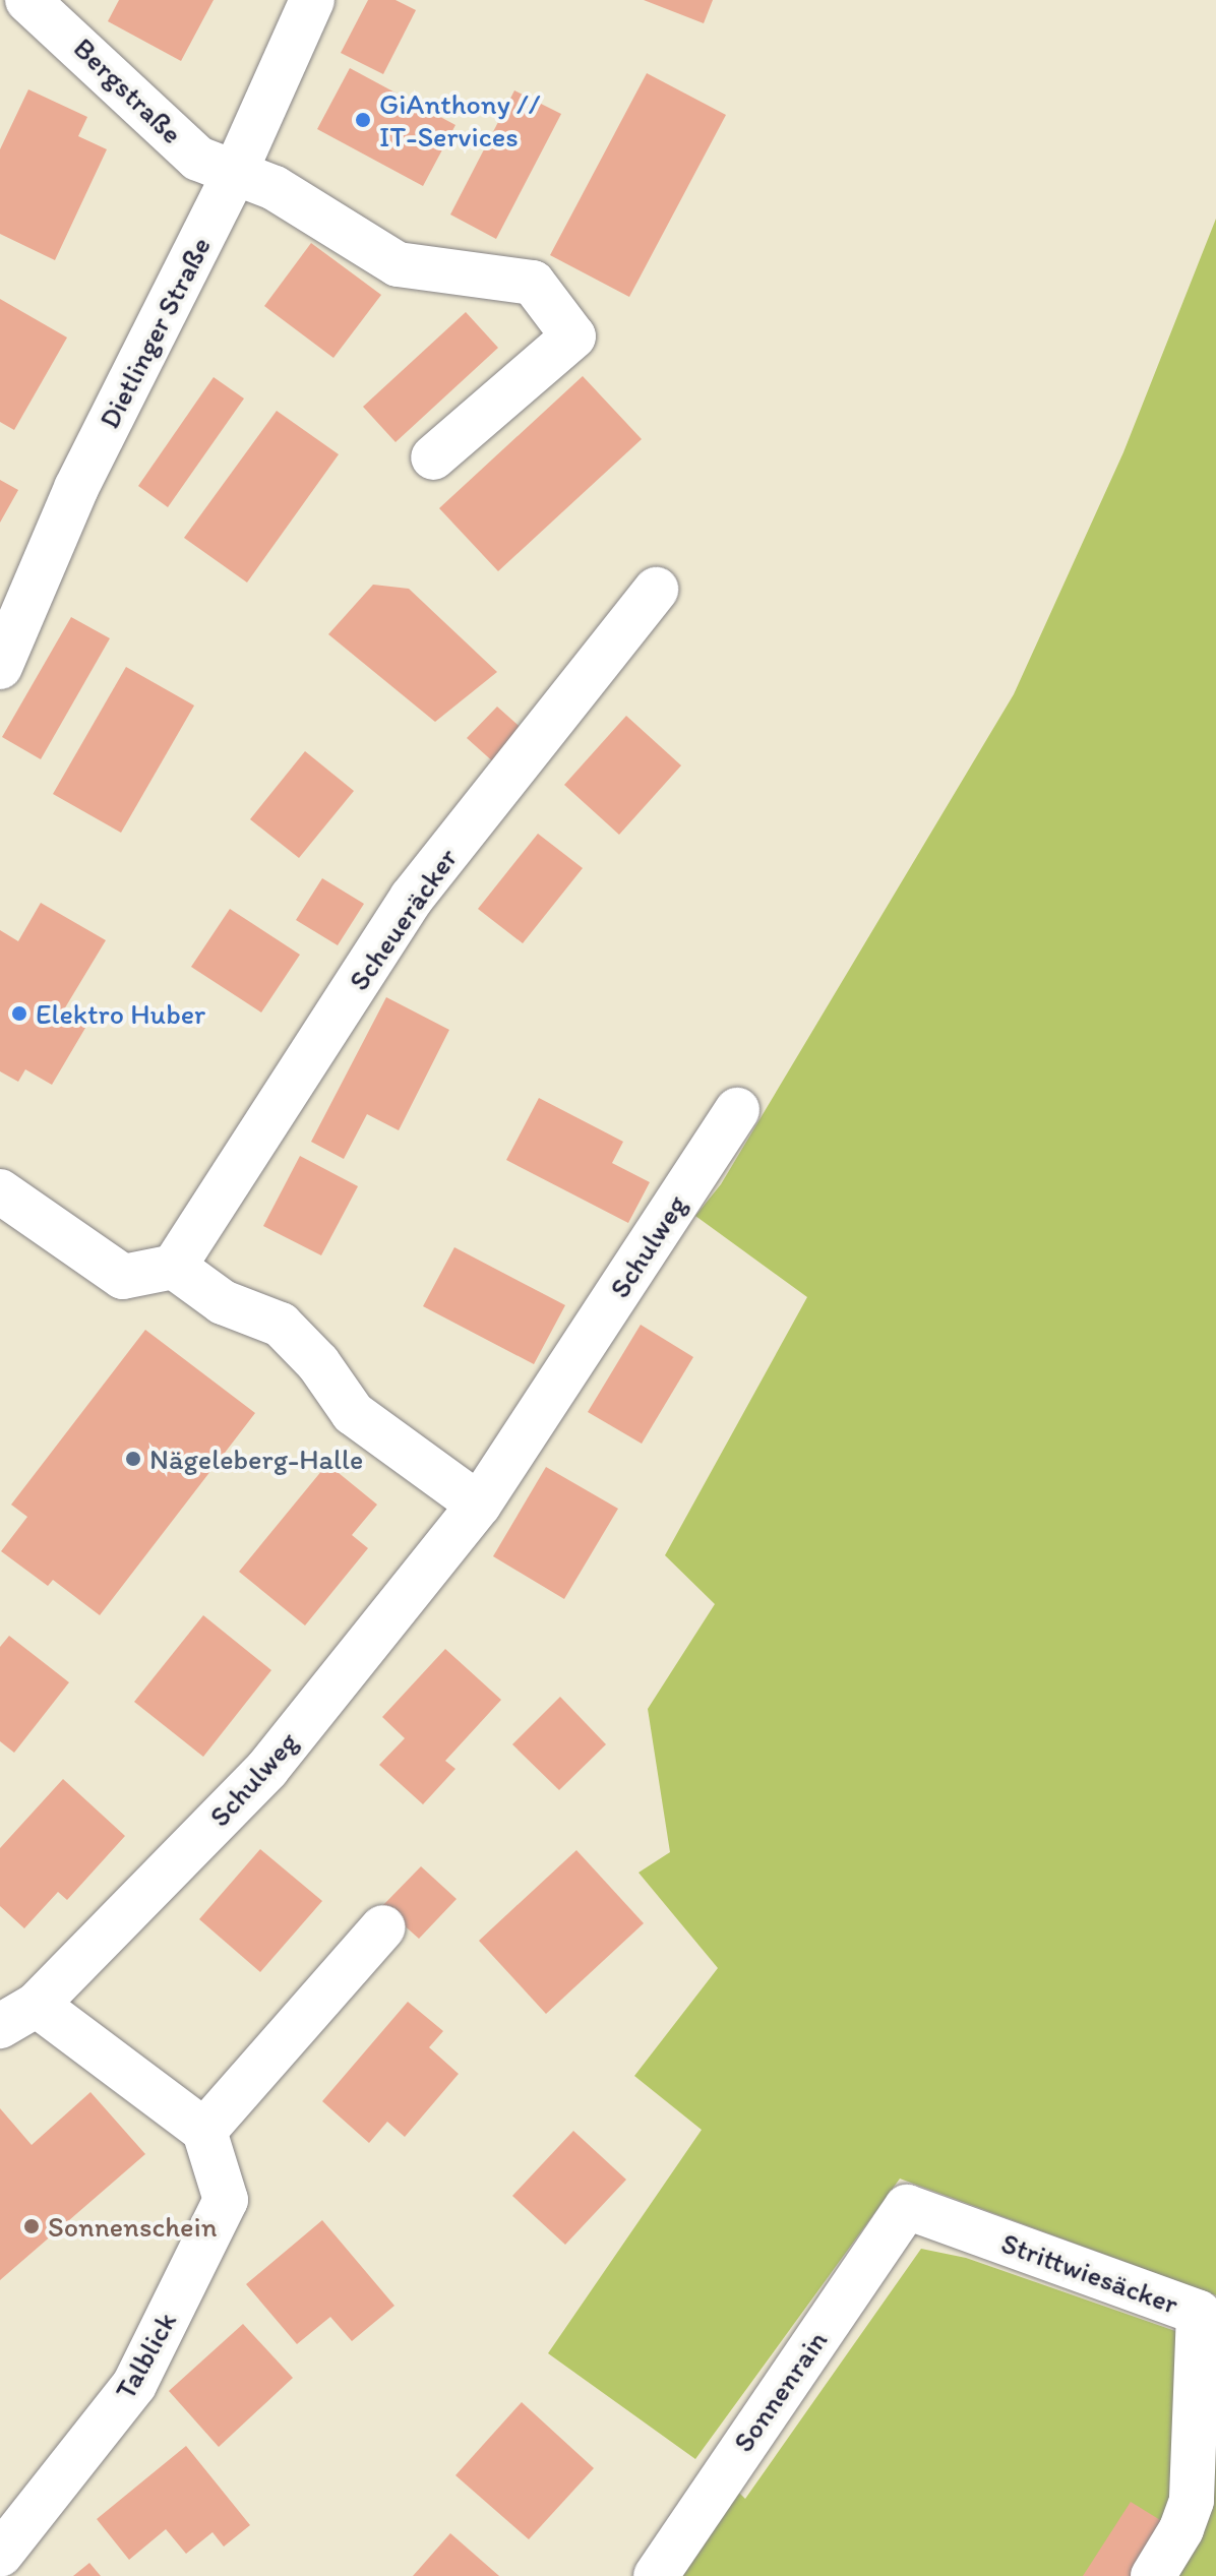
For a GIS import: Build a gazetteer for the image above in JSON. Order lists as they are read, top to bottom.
{
  "streets": {
    "street": [
      "Bergstraße",
      "Dietlinger Straße",
      "Scheueräcker",
      "Schulweg",
      "Strittwiesäcker",
      "Talblick",
      "Sonnenrain"
    ]
  },
  "crossings": [
    ["Bergstraße", "Dietlinger Straße"],
    ["Strittwiesäcker", "Sonnenrain"]
  ],
  "places": [
    "GiAnthony // IT-Services",
    "Elektro Huber",
    "Nägeleberg-Halle",
    "Sonnenschein"
  ]
}
